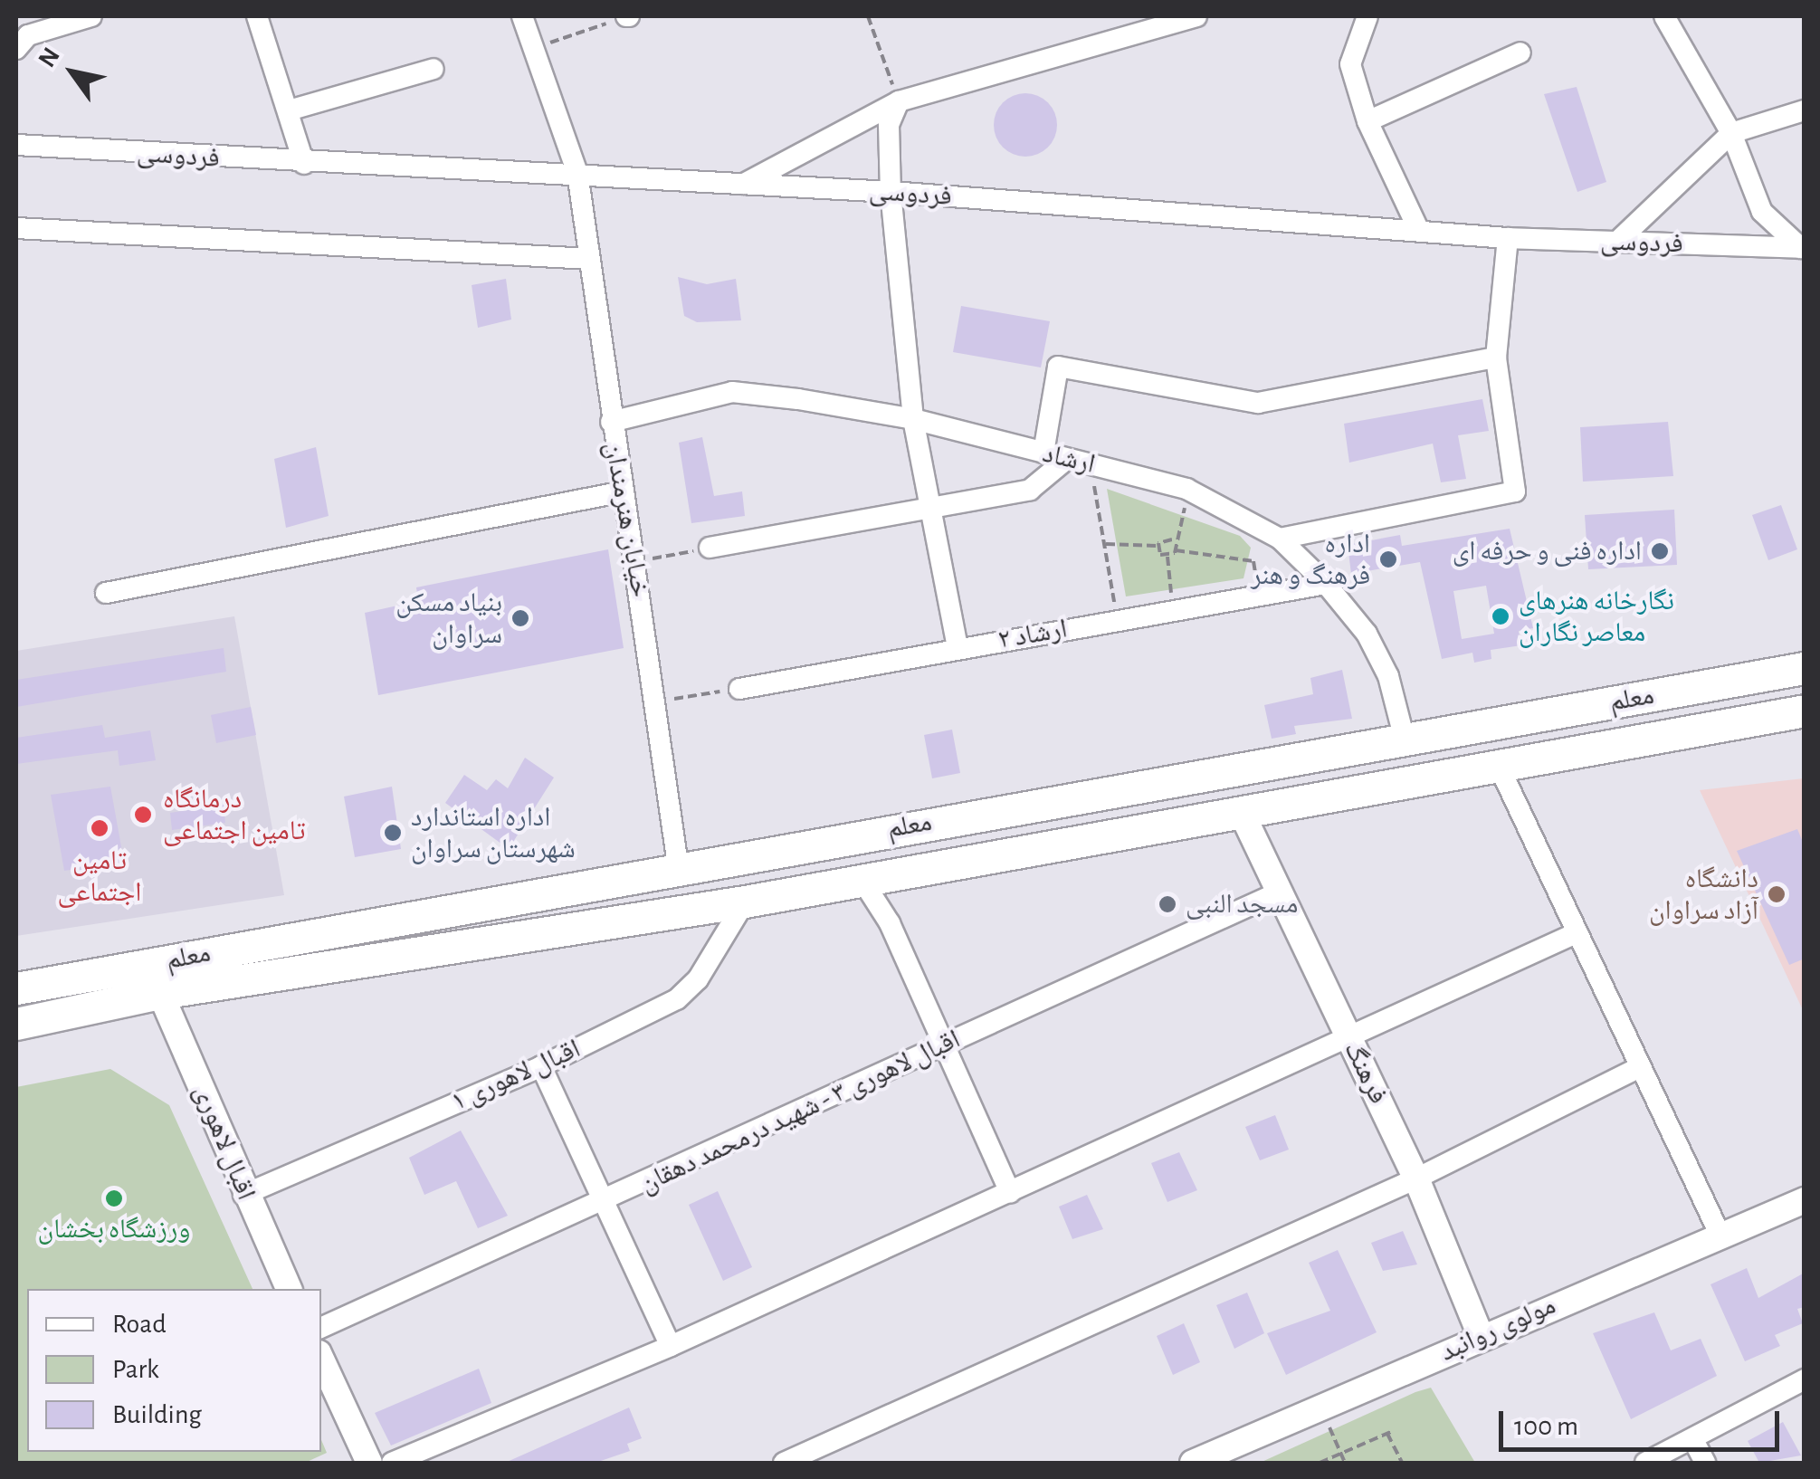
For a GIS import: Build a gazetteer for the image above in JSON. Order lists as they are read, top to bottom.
{
  "streets": {
    "main road": ["معلم"],
    "street": [
      "فردوسی",
      "ارشاد",
      "خیابان هنرمندان",
      "ارشاد ۲",
      "فرهنگ",
      "اقبال لاهوری ۱",
      "اقبال لاهوری ۳ - شهید درمحمد دهقان",
      "اقبال لاهوری",
      "مولوی روانبد"
    ]
  },
  "crossings": [
    ["فردوسی", "خیابان هنرمندان"],
    ["ارشاد", "خیابان هنرمندان"],
    ["ارشاد", "ارشاد ۲"],
    ["ارشاد", "معلم"],
    ["خیابان هنرمندان", "معلم"],
    ["معلم", "فرهنگ"],
    ["معلم", "اقبال لاهوری ۱"],
    ["معلم", "اقبال لاهوری"],
    ["فرهنگ", "اقبال لاهوری ۳ - شهید درمحمد دهقان"],
    ["فرهنگ", "مولوی روانبد"],
    ["اقبال لاهوری ۱", "اقبال لاهوری"]
  ],
  "places": [
    "اداره فنی و حرفه ای",
    "اداره فرهنگ و هنر",
    "نگارخانه هنرهای معاصر نگاران",
    "بنیاد مسکن سراوان",
    "درمانگاه تامین اجتماعی",
    "تامین اجتماعی",
    "اداره استاندارد شهرستان سراوان",
    "دانشگاه آزاد سراوان",
    "مسجد النبی",
    "ورزشگاه بخشان"
  ],
  "legend": ["Road", "Park", "Building"],
  "scale_bar": "100 m",
  "north": "top left"
}
